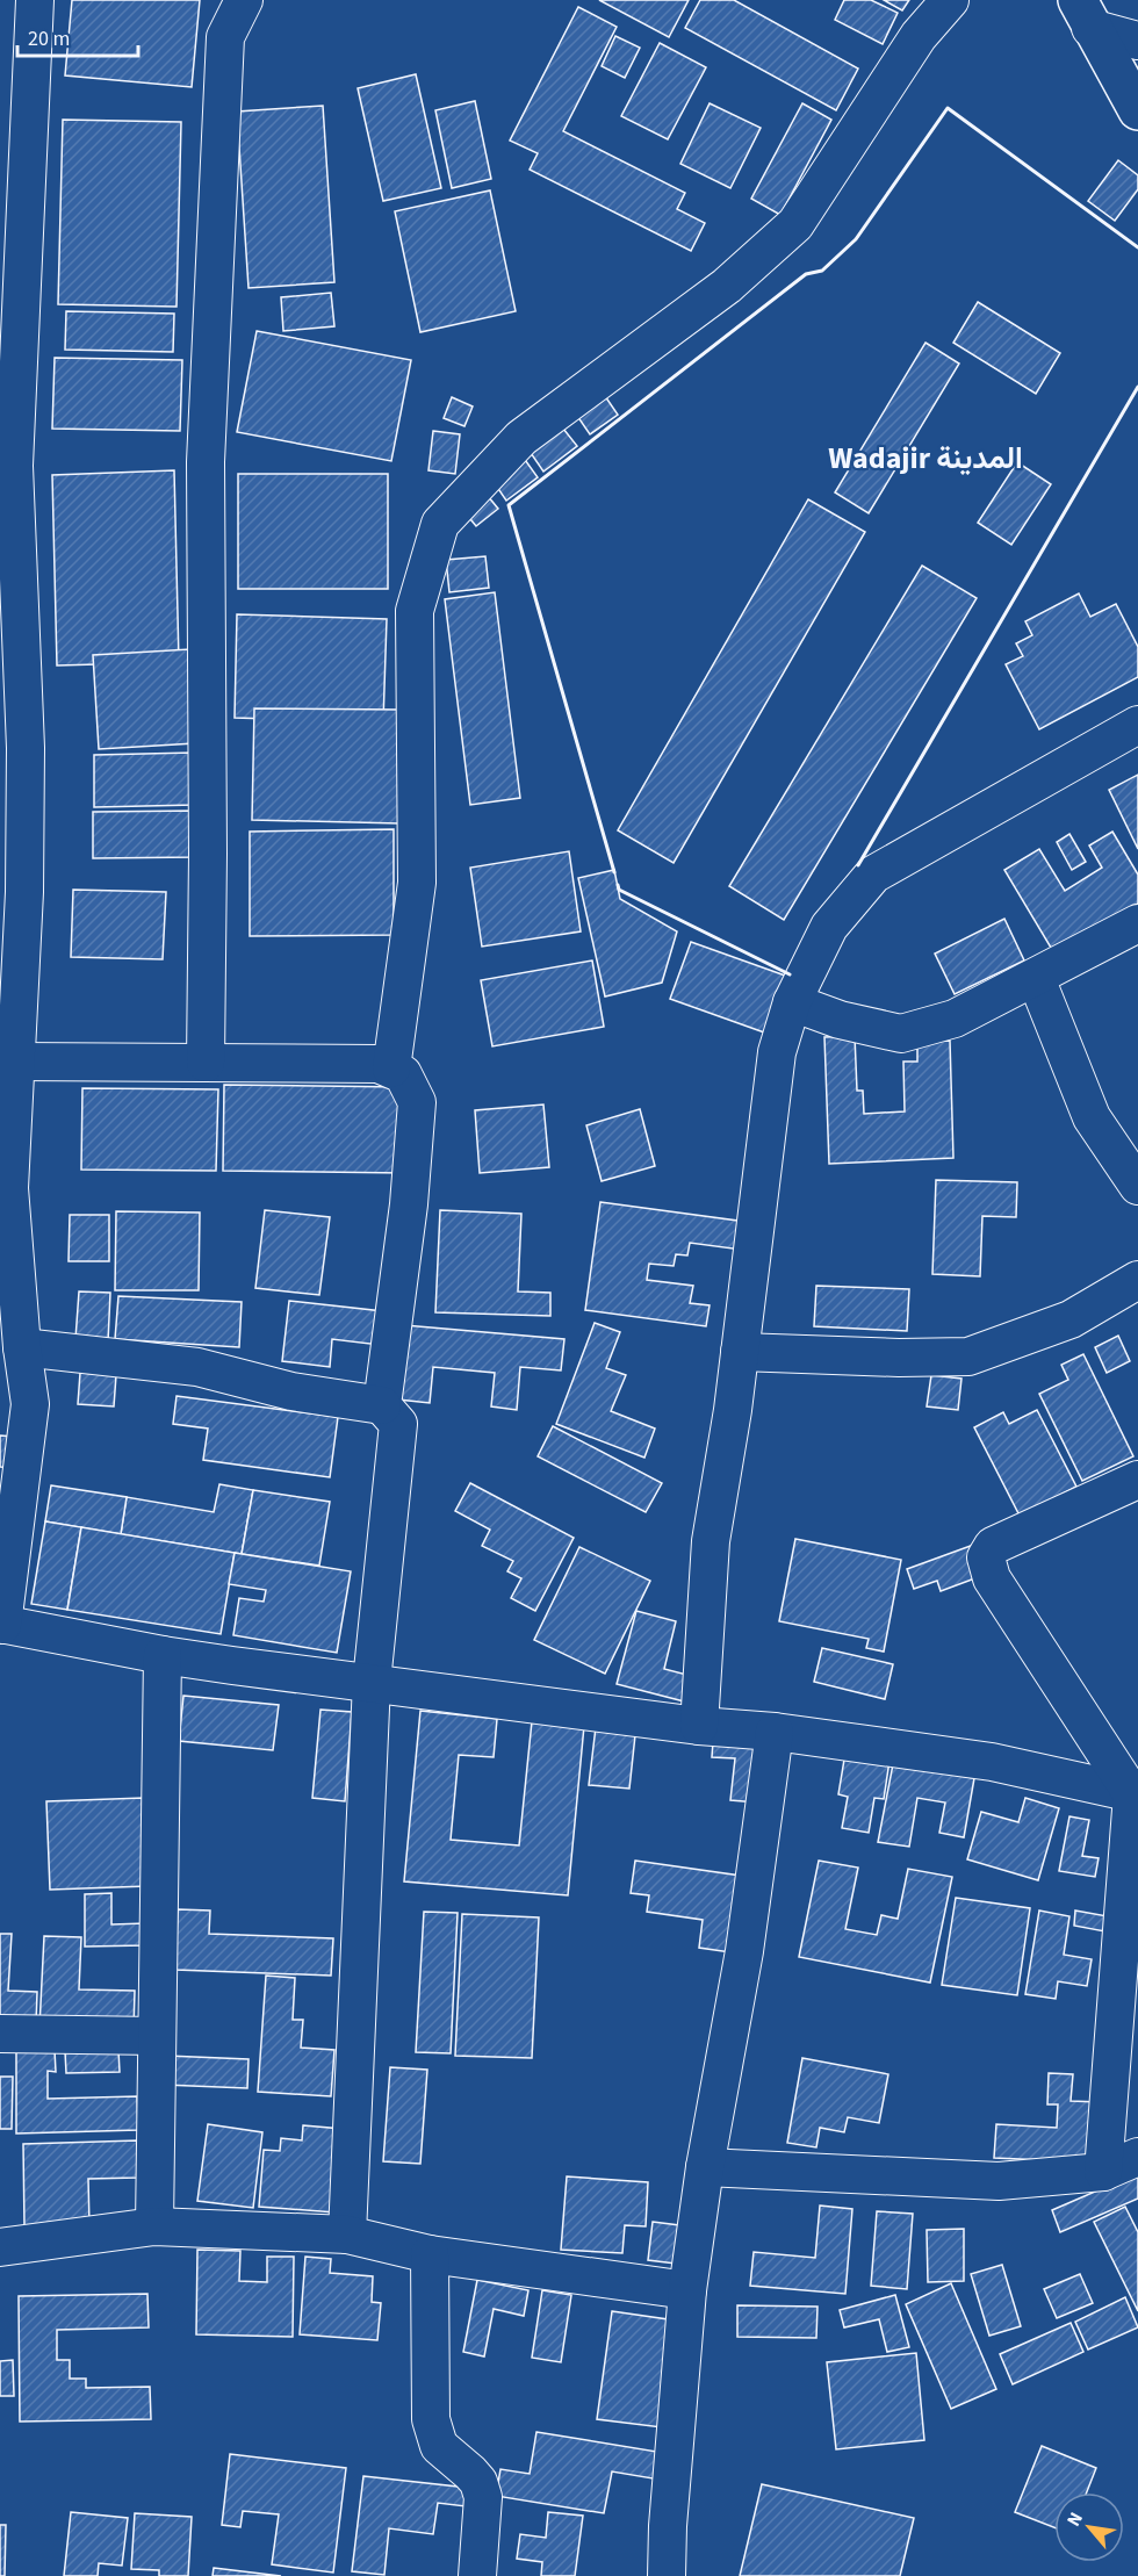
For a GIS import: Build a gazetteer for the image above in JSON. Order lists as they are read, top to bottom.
{
  "districts": ["Wadajir المدينة"],
  "scale_bar": "20 m",
  "north": "top left"
}
